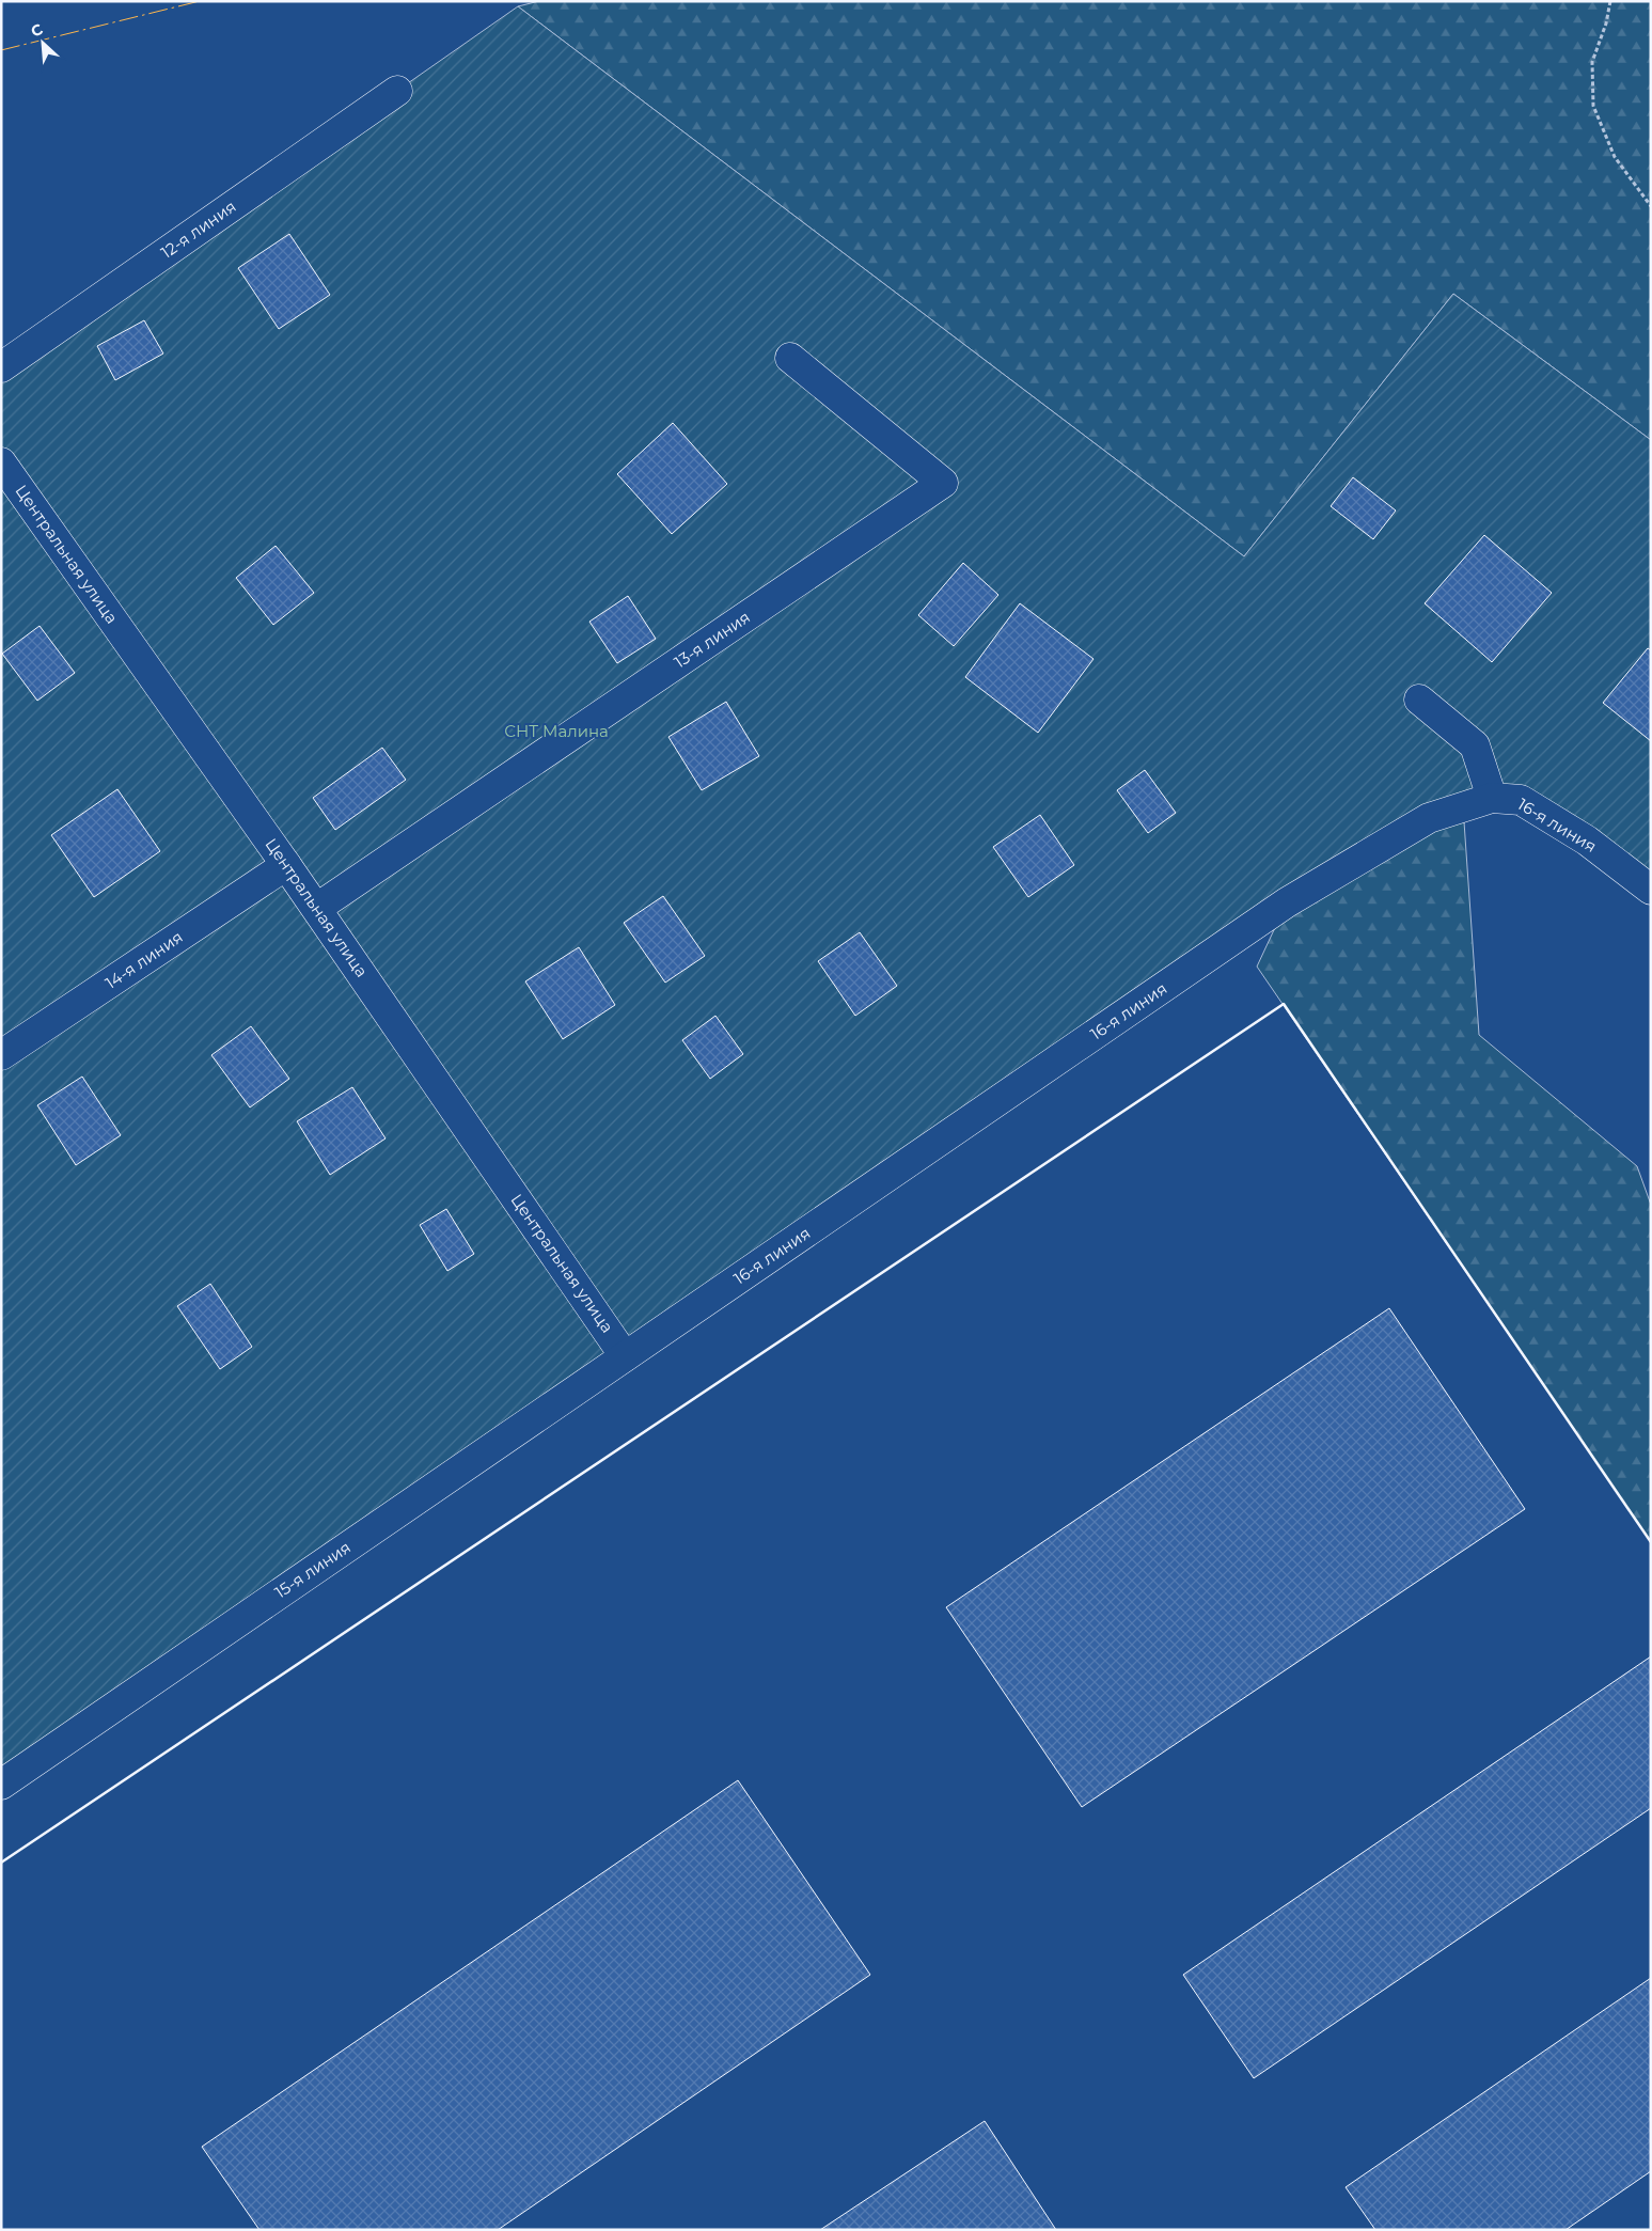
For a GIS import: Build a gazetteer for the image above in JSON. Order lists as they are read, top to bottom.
{
  "streets": {
    "street": [
      "12-я линия",
      "Центральная улица",
      "13-я линия",
      "16-я линия",
      "14-я линия",
      "15-я линия"
    ]
  },
  "crossings": [
    ["Центральная улица", "13-я линия"],
    ["Центральная улица", "16-я линия"],
    ["Центральная улица", "14-я линия"],
    ["Центральная улица", "15-я линия"],
    ["16-я линия", "15-я линия"]
  ],
  "parks": ["СНТ Малина"],
  "north": "top left"
}
